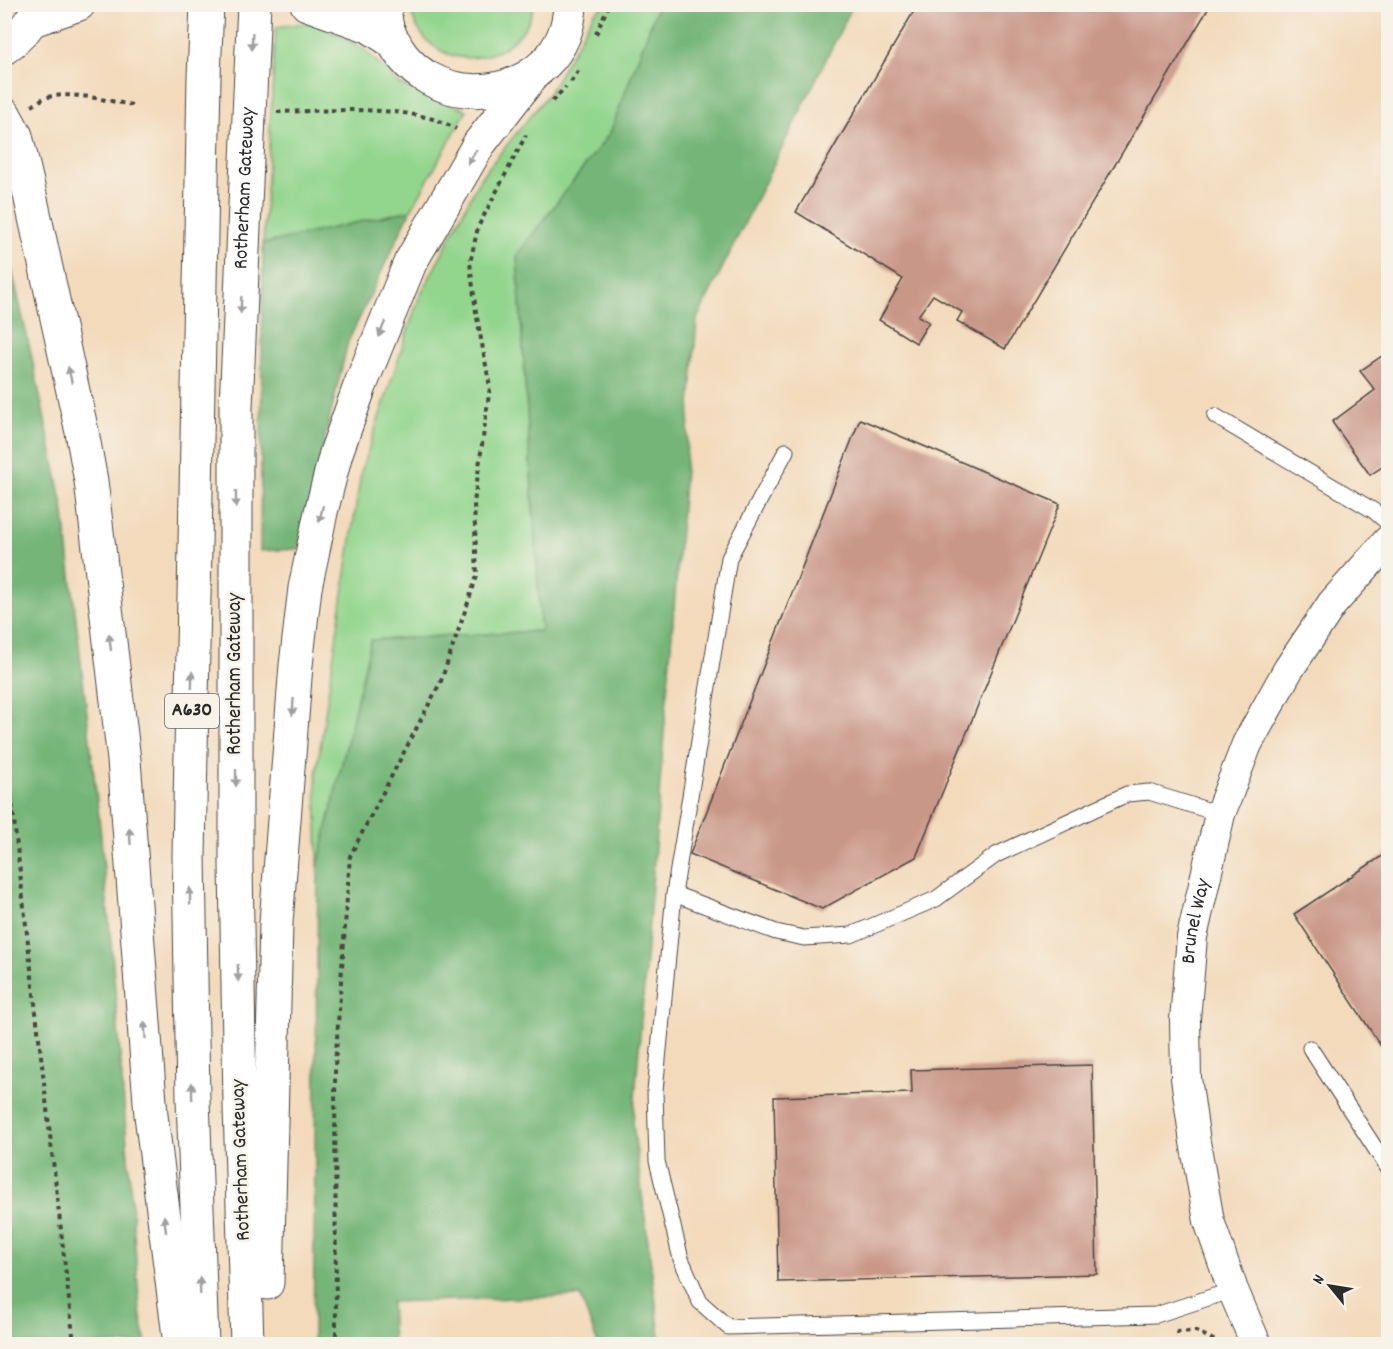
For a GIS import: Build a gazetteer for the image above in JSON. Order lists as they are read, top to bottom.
{
  "streets": {
    "main road": ["Rotherham Gateway", "A630"],
    "street": ["Brunel Way"]
  },
  "north": "top left"
}
